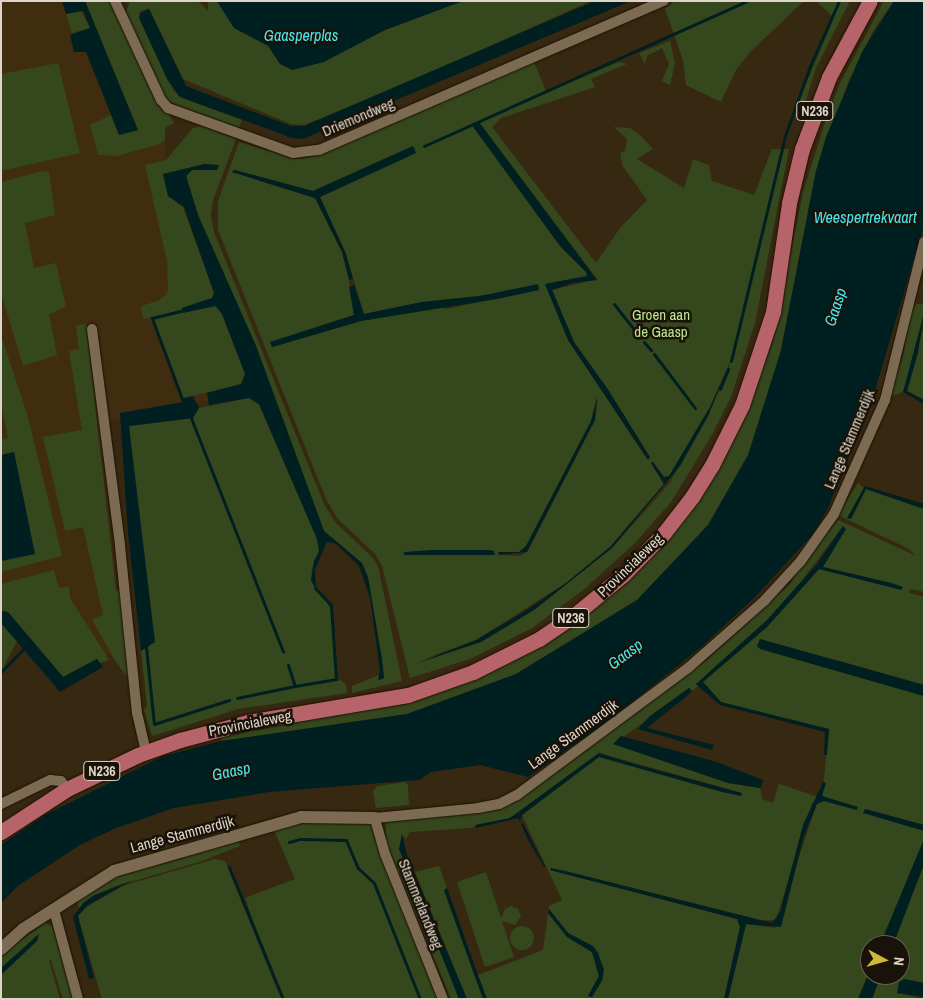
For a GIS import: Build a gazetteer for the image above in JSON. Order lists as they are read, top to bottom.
{
  "streets": {
    "main road": ["N236", "Provincialeweg"],
    "street": ["Driemondweg", "Lange Stammerdijk", "Stammerlandweg"]
  },
  "crossings": [
    ["Lange Stammerdijk", "Stammerlandweg"]
  ],
  "water": ["Gaasperplas", "Weespertrekvaart", "Gaasp"],
  "parks": ["Groen aan de Gaasp"],
  "north": "right"
}
